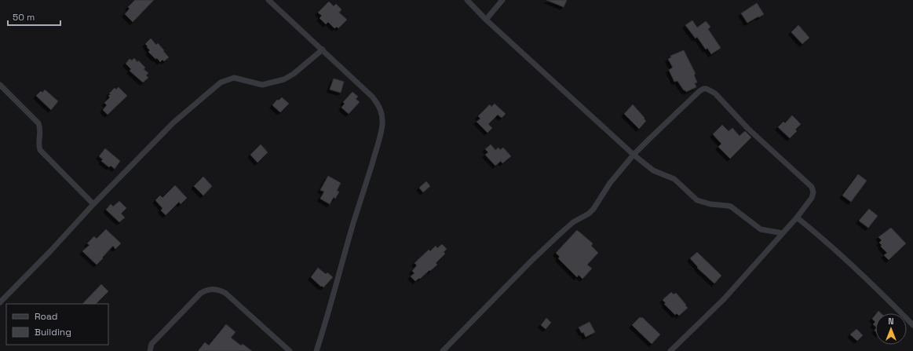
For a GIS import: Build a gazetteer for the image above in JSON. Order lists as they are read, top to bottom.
{
  "legend": ["Road", "Building"],
  "scale_bar": "50 m",
  "north": "top"
}
